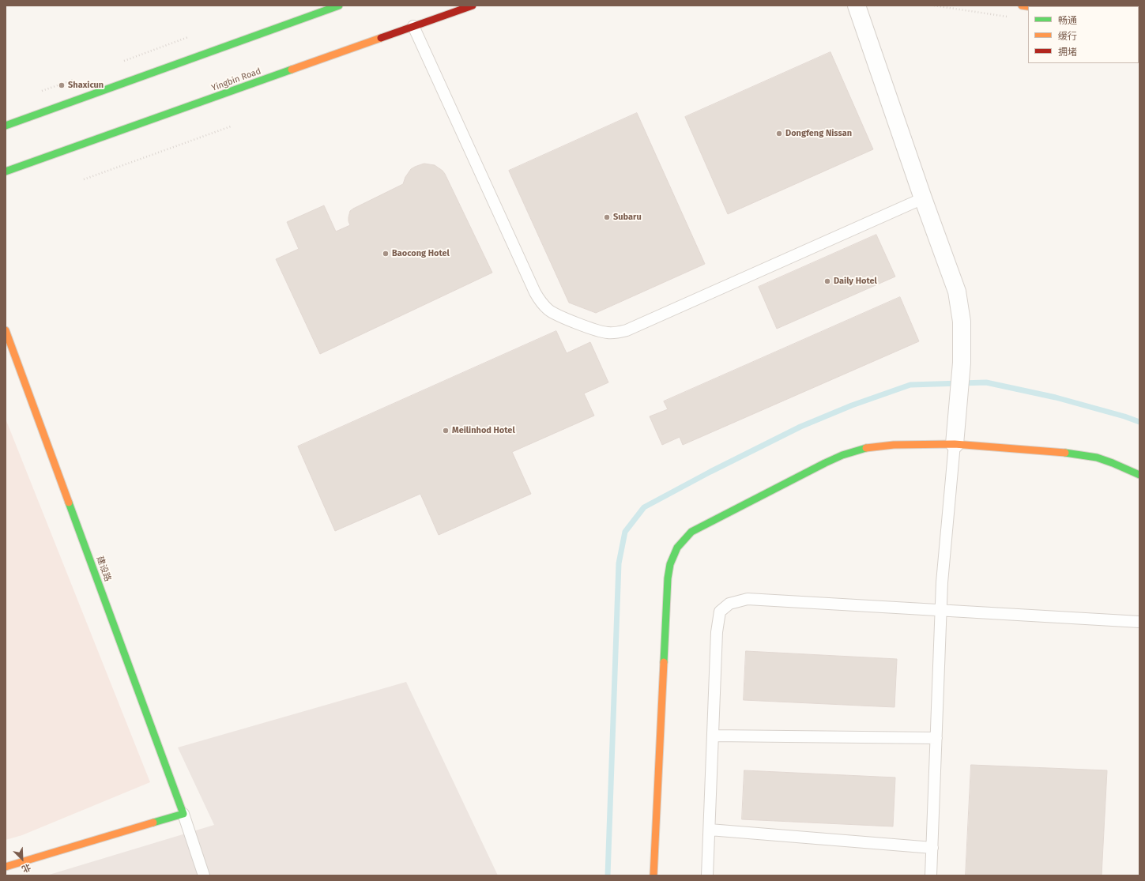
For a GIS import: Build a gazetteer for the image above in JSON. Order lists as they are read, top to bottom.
{
  "streets": {
    "main road": ["Yingbin Road", "建设路"]
  },
  "places": [
    "Shaxicun",
    "Dongfeng Nissan",
    "Subaru",
    "Baocong Hotel",
    "Daily Hotel",
    "Meilinhod Hotel"
  ],
  "legend": ["畅通", "缓行", "拥堵"],
  "north": "bottom right"
}
